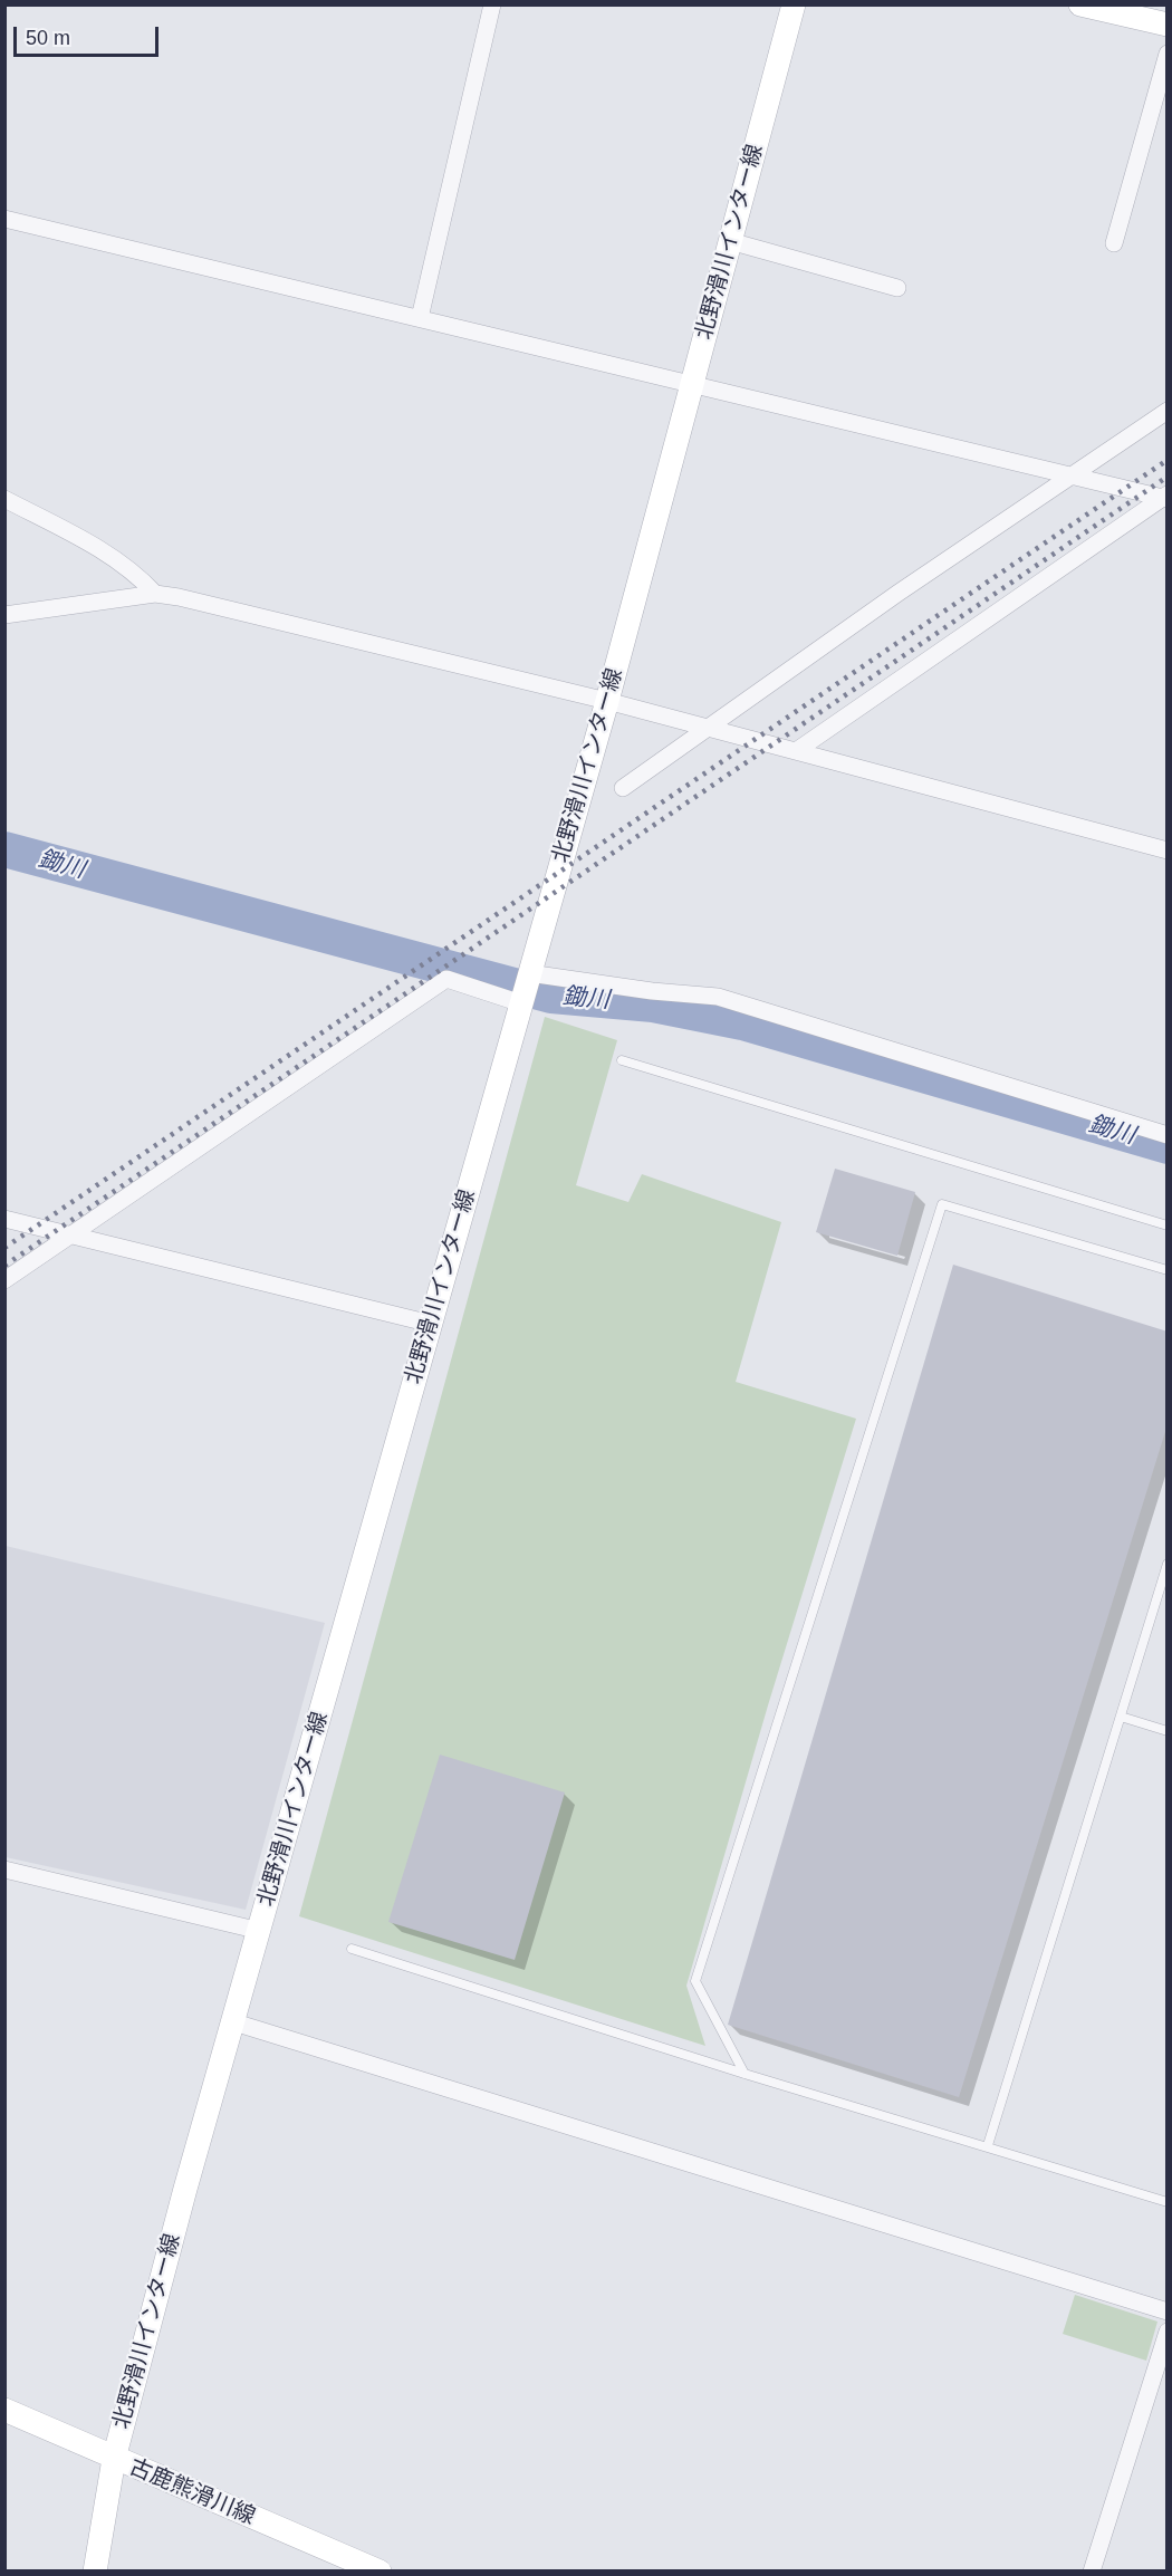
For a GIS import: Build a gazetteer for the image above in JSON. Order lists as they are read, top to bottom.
{
  "streets": {
    "main road": ["北野滑川インター線", "古鹿熊滑川線"]
  },
  "crossings": [
    ["北野滑川インター線", "古鹿熊滑川線"]
  ],
  "water": ["鋤川"],
  "scale_bar": "50 m"
}
